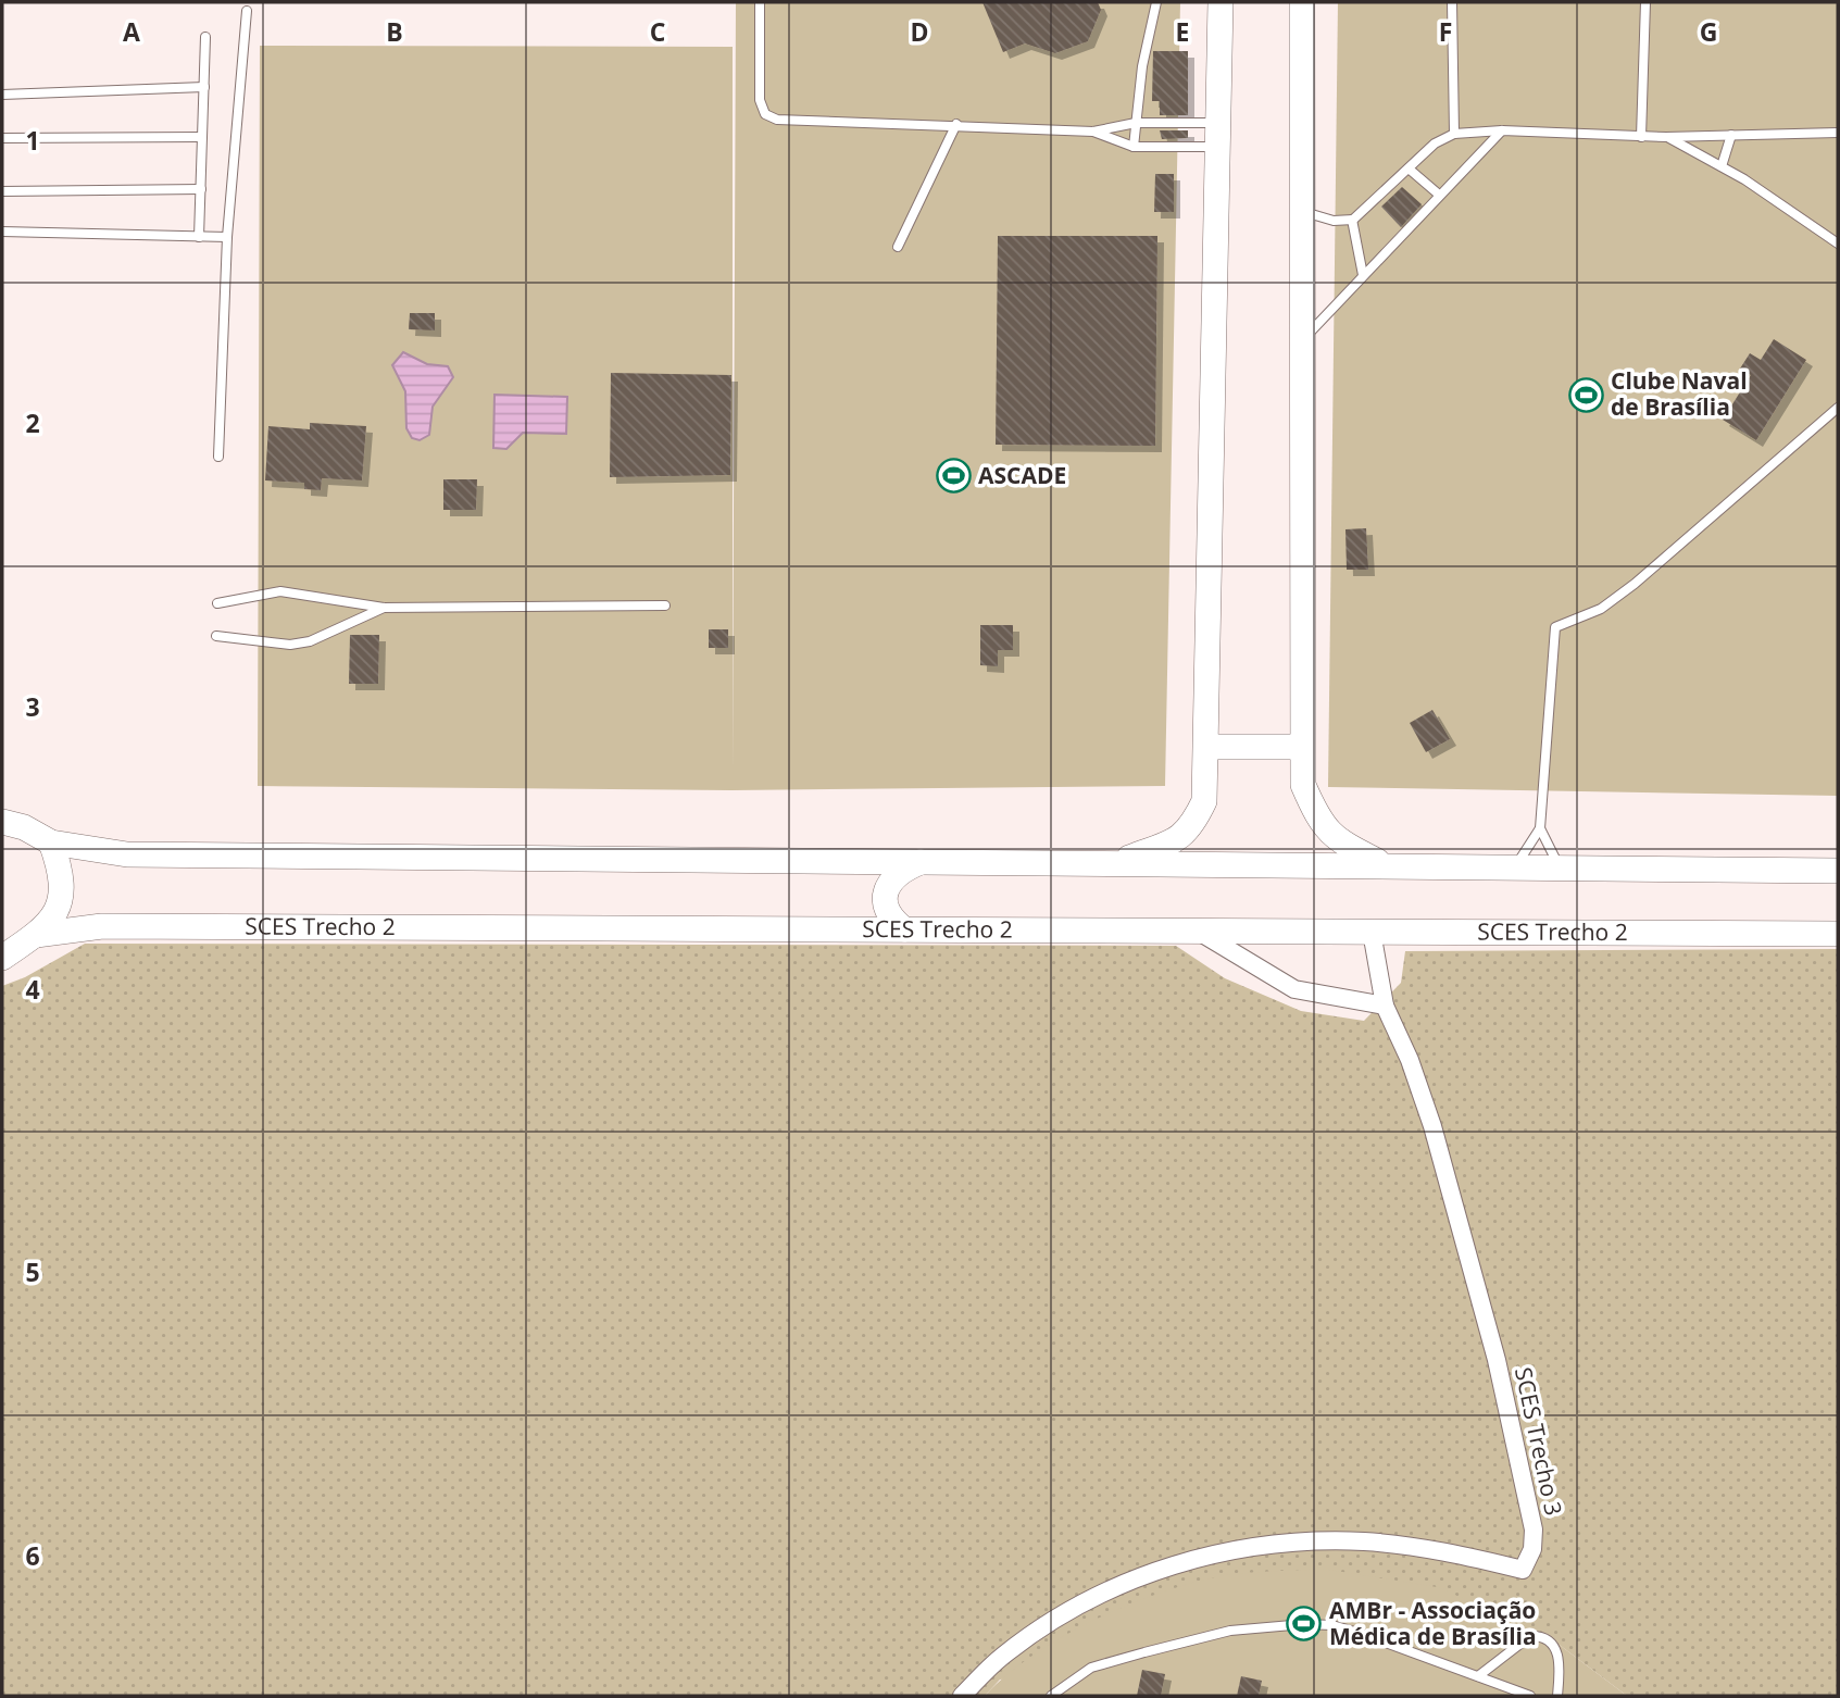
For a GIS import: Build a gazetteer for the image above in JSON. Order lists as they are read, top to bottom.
{
  "streets": {
    "main road": ["SCES Trecho 2"],
    "street": ["SCES Trecho 3"]
  },
  "crossings": [
    ["SCES Trecho 2", "SCES Trecho 3"]
  ],
  "places": {
    "sports": ["Clube Naval de Brasília", "ASCADE", "AMBr - Associação Médica de Brasília"]
  },
  "grid": {
    "columns": [
      "A",
      "B",
      "C",
      "D",
      "E",
      "F",
      "G"
    ],
    "rows": [
      "1",
      "2",
      "3",
      "4",
      "5",
      "6"
    ]
  }
}
